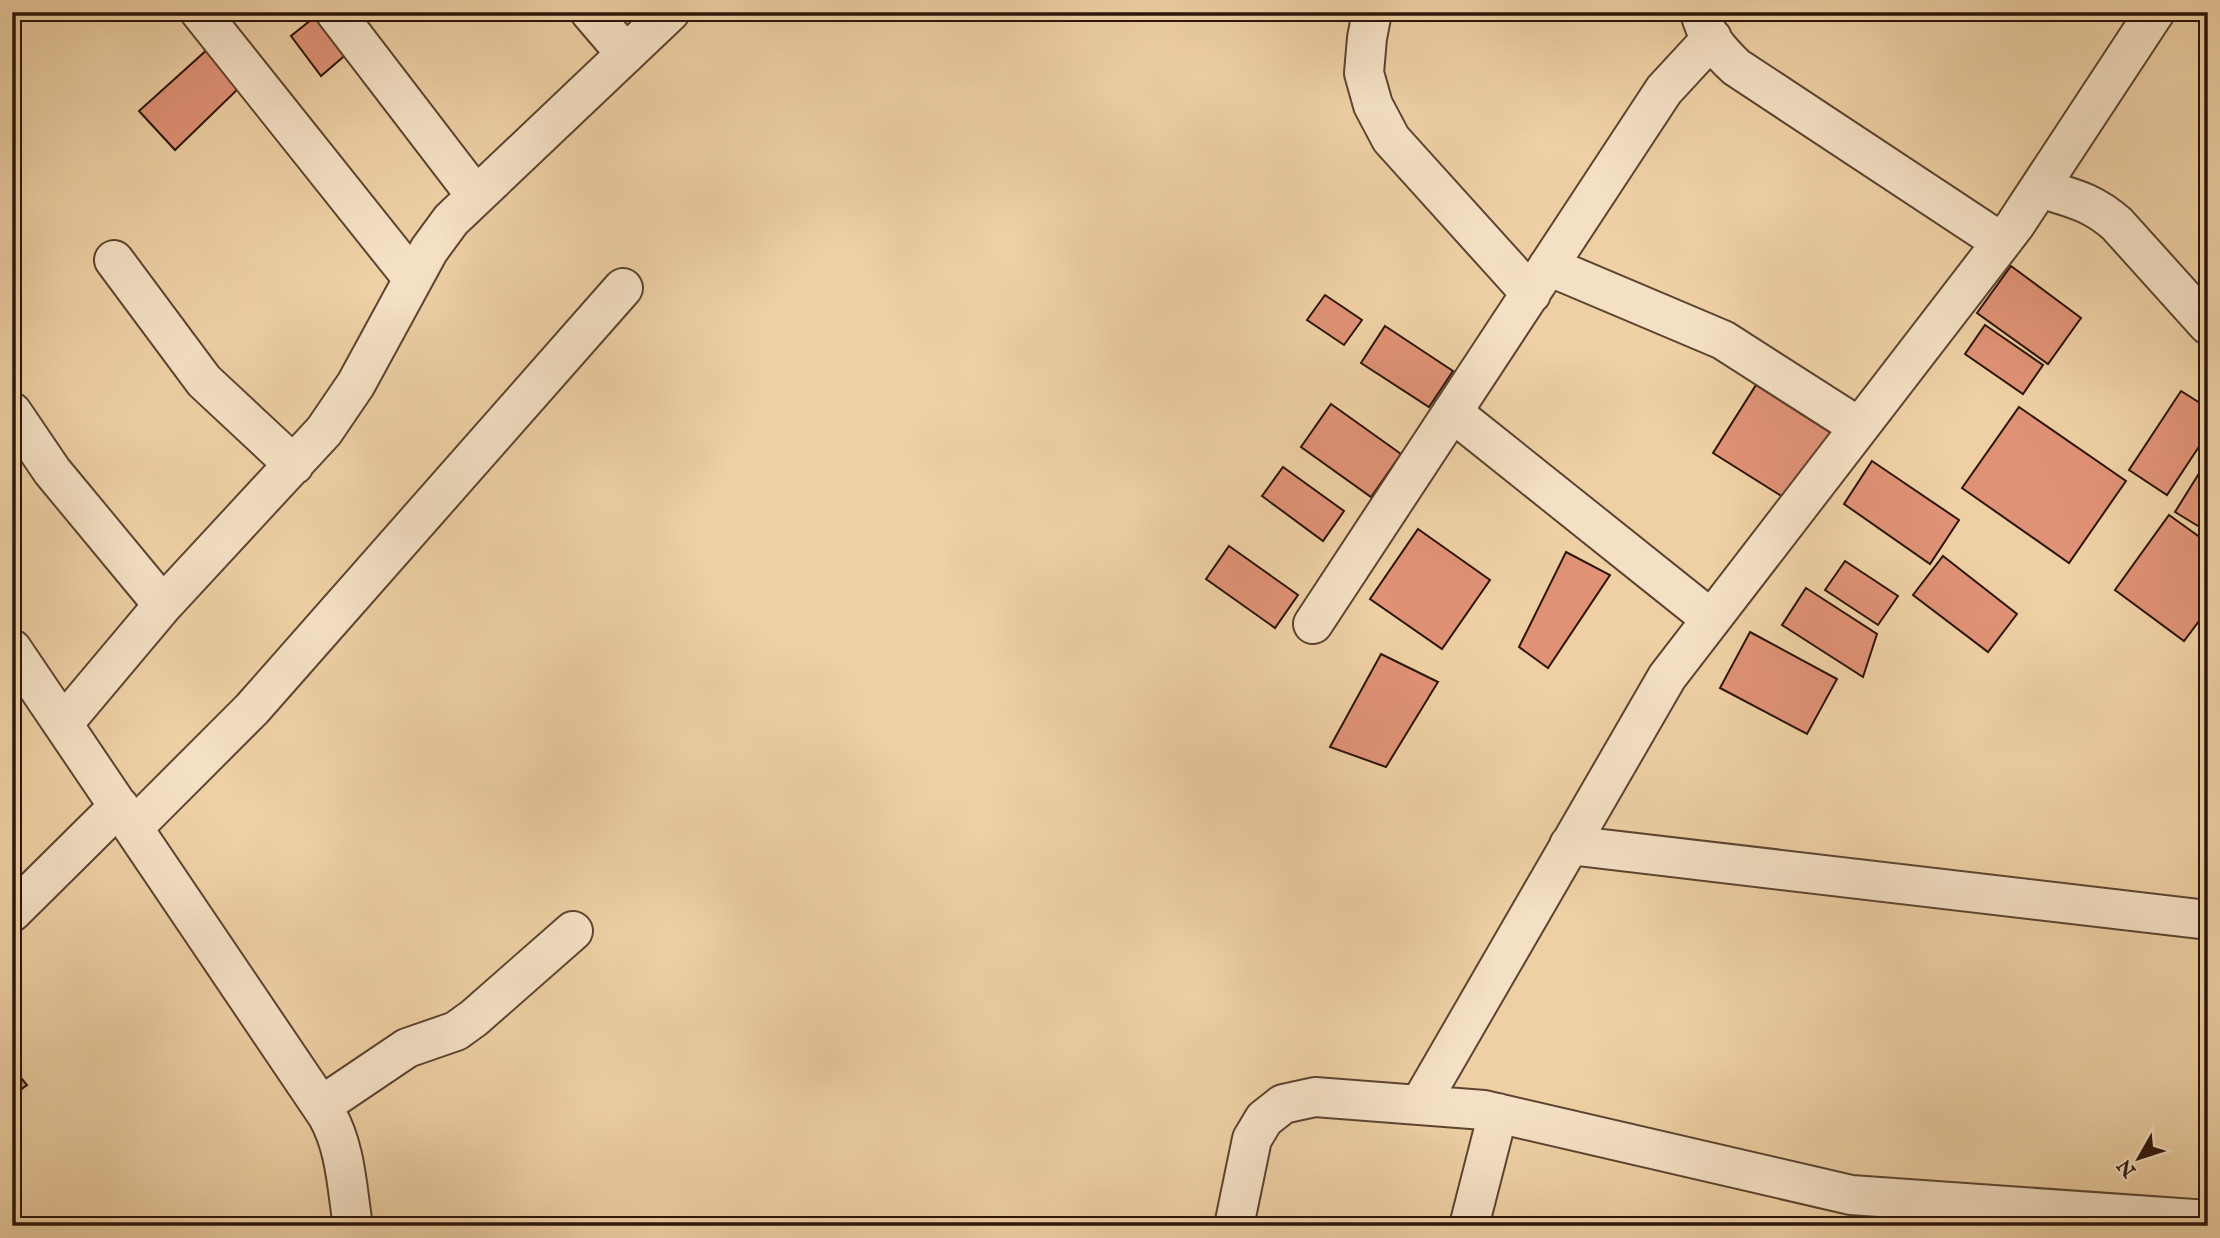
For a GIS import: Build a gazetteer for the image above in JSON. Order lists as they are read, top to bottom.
{
  "north": "bottom left"
}
